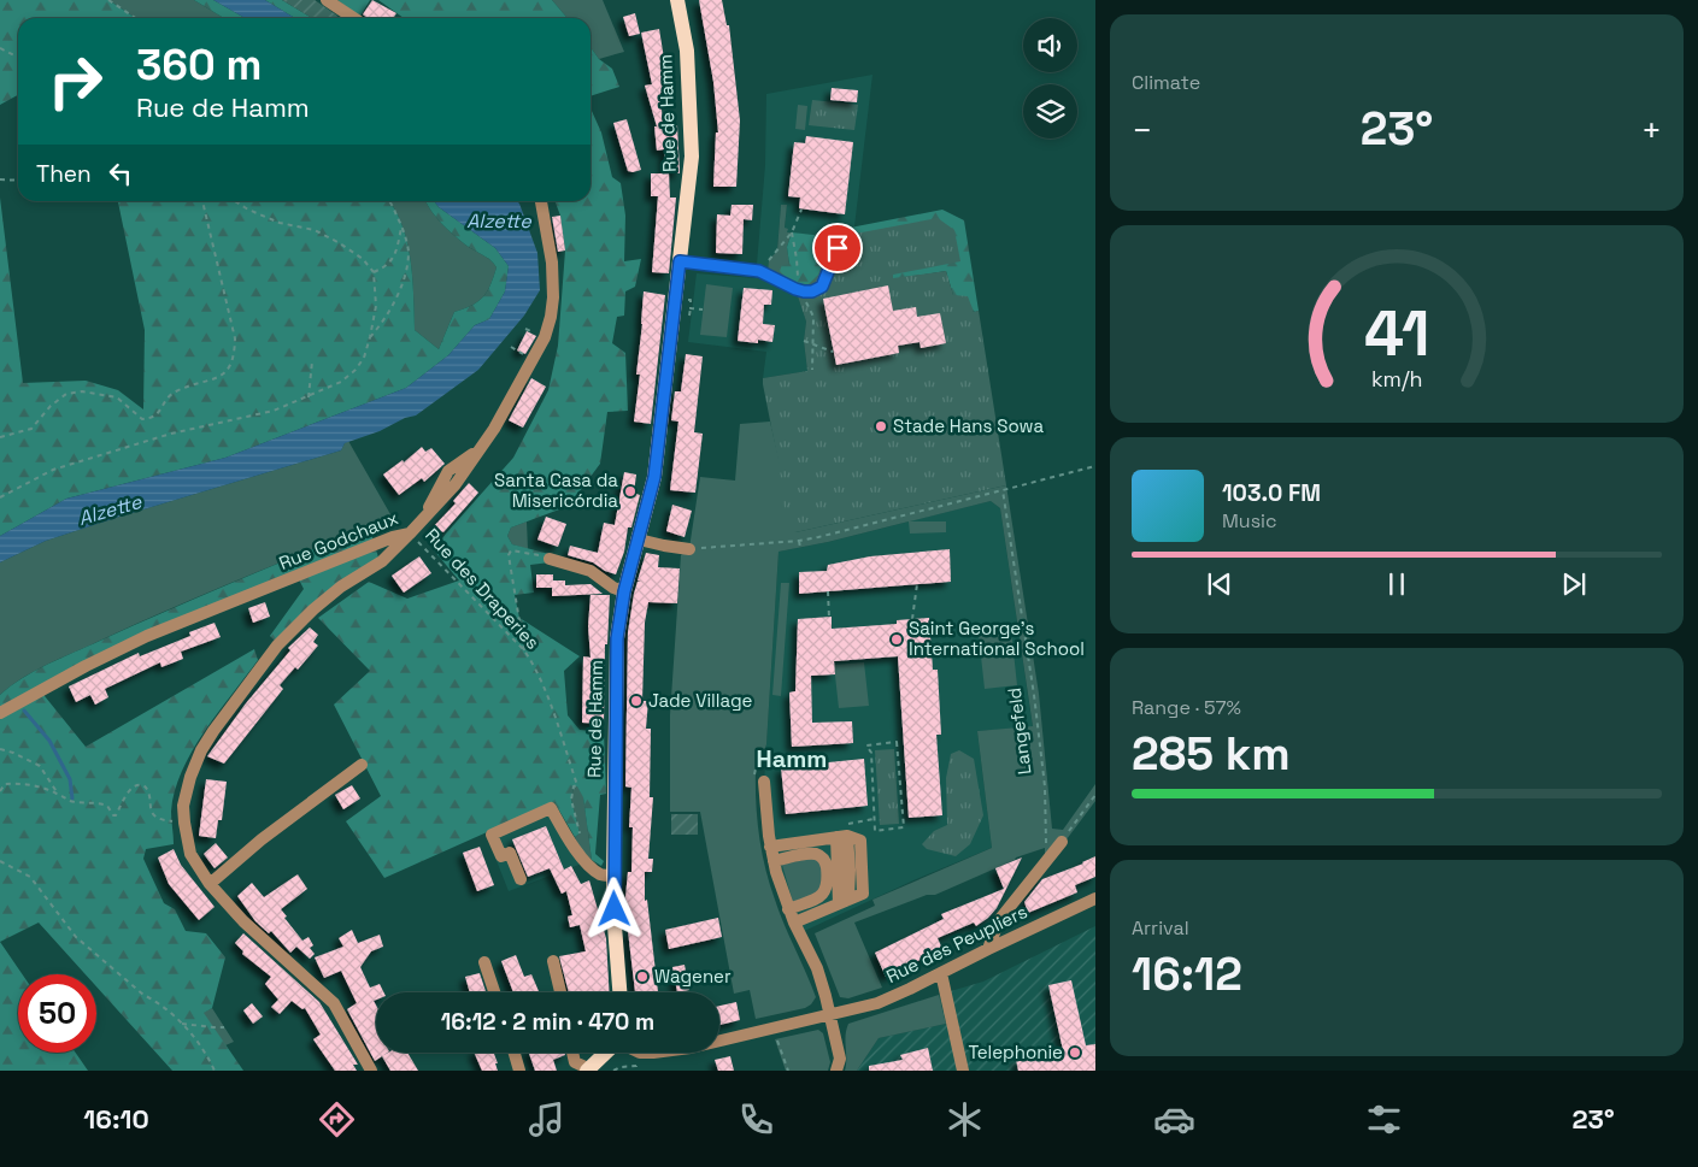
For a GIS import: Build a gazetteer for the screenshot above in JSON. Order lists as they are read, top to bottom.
{
  "streets": {
    "main road": ["Rue de Hamm"],
    "street": ["Rue Godchaux", "Rue des Peupliers"],
    "path": ["Rue des Draperies", "Langefeld"]
  },
  "crossings": [
    ["Rue Godchaux", "Rue des Draperies"]
  ],
  "districts": ["Hamm"],
  "water": ["Alzette"],
  "places": [
    "Stade Hans Sowa",
    "Santa Casa da Misericórdia",
    "Saint George's International School",
    "Jade Village",
    "Wagener",
    "Telephonie"
  ],
  "page": {
    "tile": [
      "Climate",
      ["Range · 57%", "285 km"],
      ["Arrival", "16:12"]
    ],
    "turn": ["360 m", "Rue de Hamm"],
    "heat": ["−", "23°", "+"],
    "then": "Then",
    "song": ["103.0 FM", "Music"],
    "limit": "50",
    "trip": "16:12 · 2 min · 470 m",
    "tabs": ["16:10", "23°"],
    "gauge": ["41", "km/h"]
  }
}
